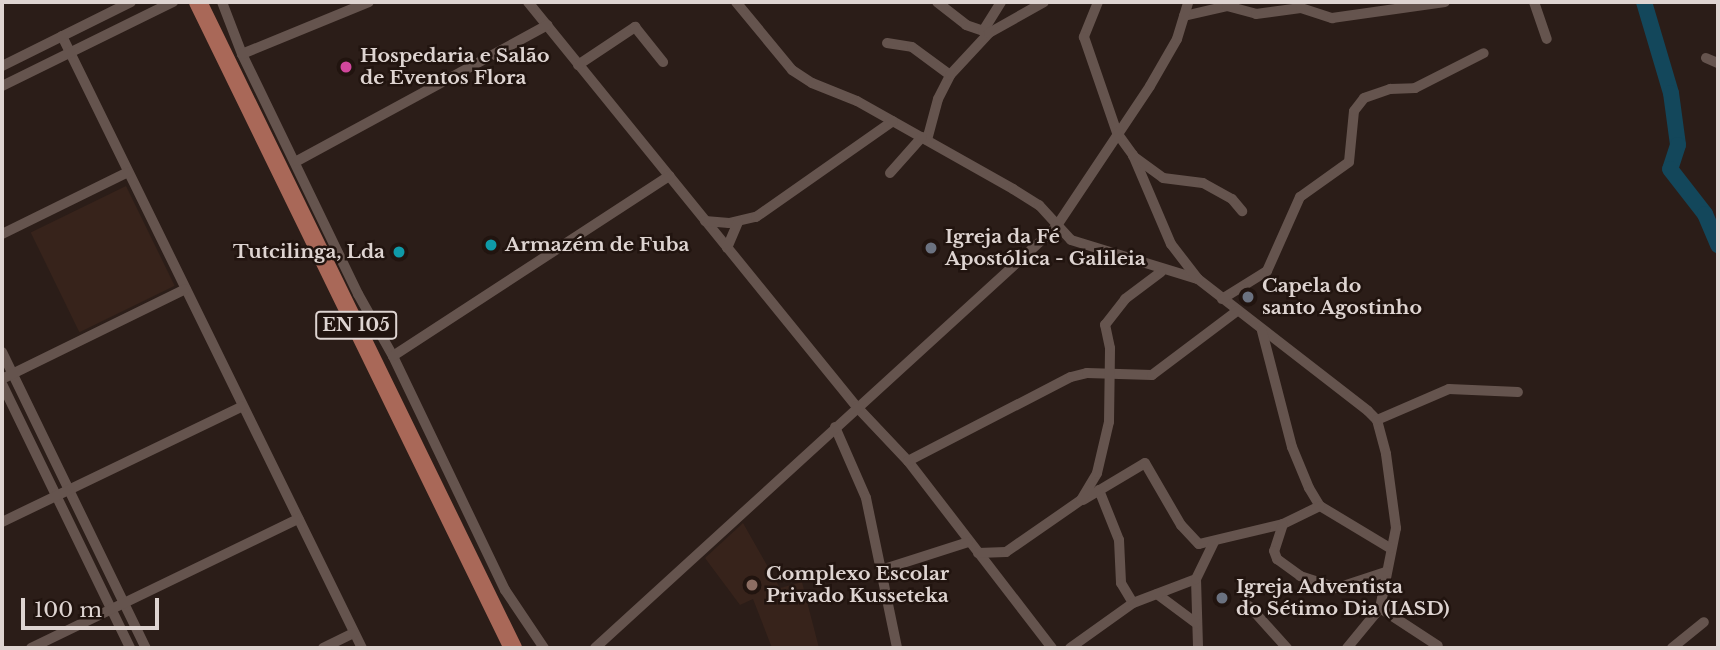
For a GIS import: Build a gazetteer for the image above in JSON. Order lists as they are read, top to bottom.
{
  "streets": {
    "main road": ["EN 105"]
  },
  "places": [
    "Hospedaria e Salão de Eventos Flora",
    "Armazém de Fuba",
    "Igreja da Fé Apostólica - Galileia",
    "Tutcilinga, Lda",
    "Capela do santo Agostinho",
    "Complexo Escolar Privado Kusseteka",
    "Igreja Adventista do Sétimo Dia (IASD)"
  ],
  "scale_bar": "100 m"
}
